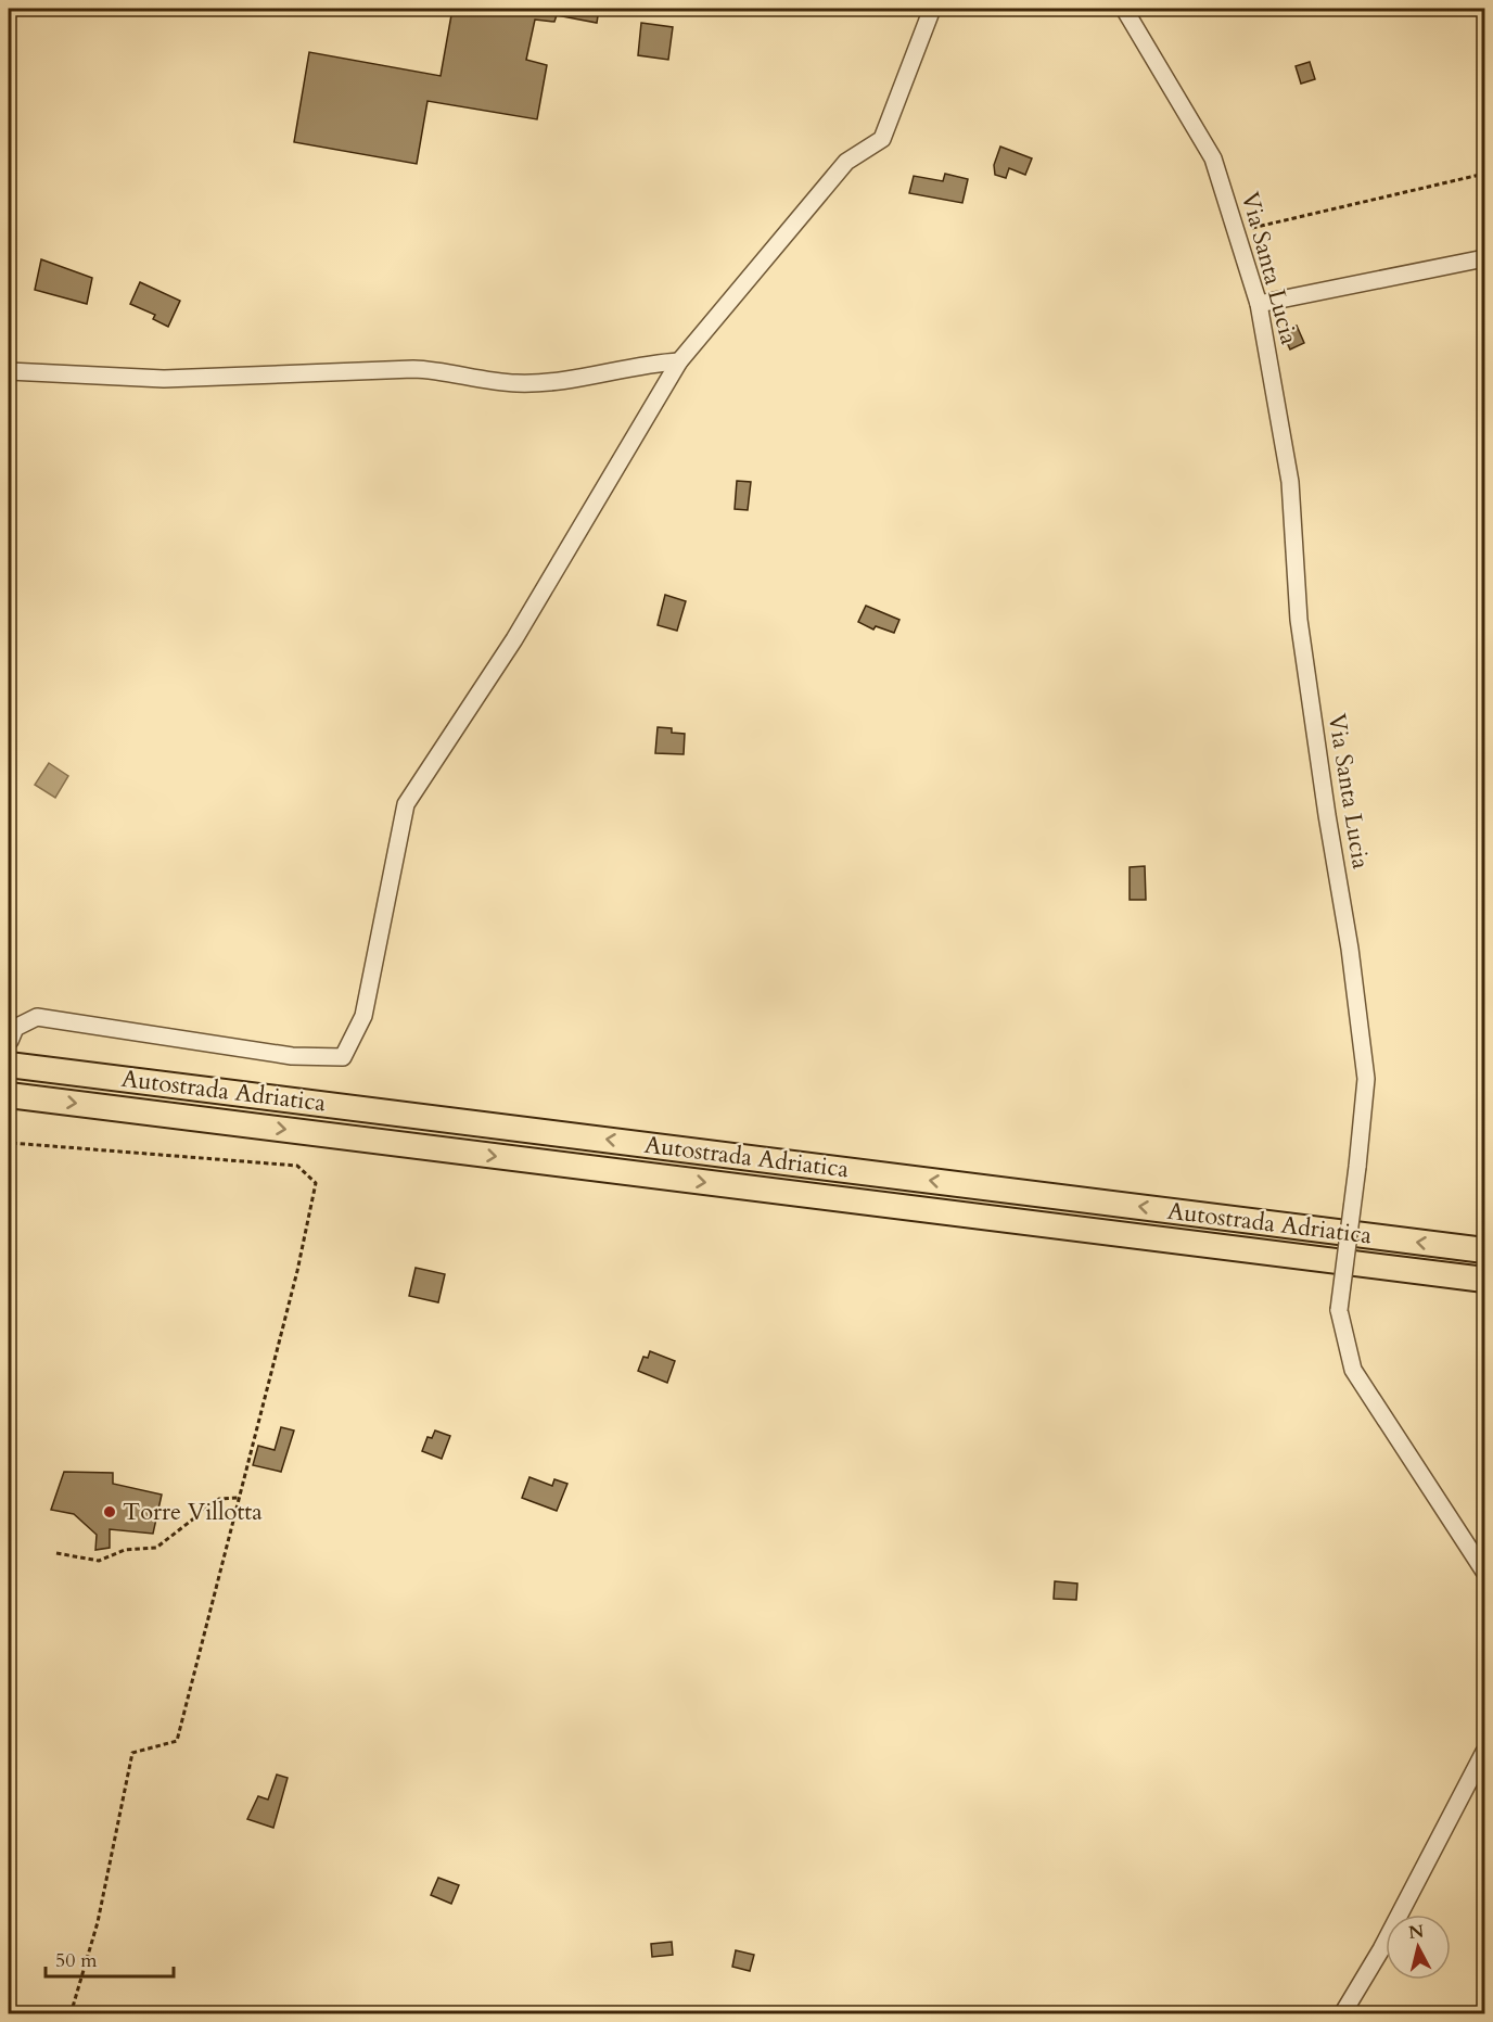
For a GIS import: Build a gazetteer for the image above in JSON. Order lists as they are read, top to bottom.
{
  "streets": {
    "highway": ["Autostrada Adriatica"],
    "street": ["Via Santa Lucia"]
  },
  "places": ["Torre Villotta"],
  "scale_bar": "50 m",
  "north": "top"
}
